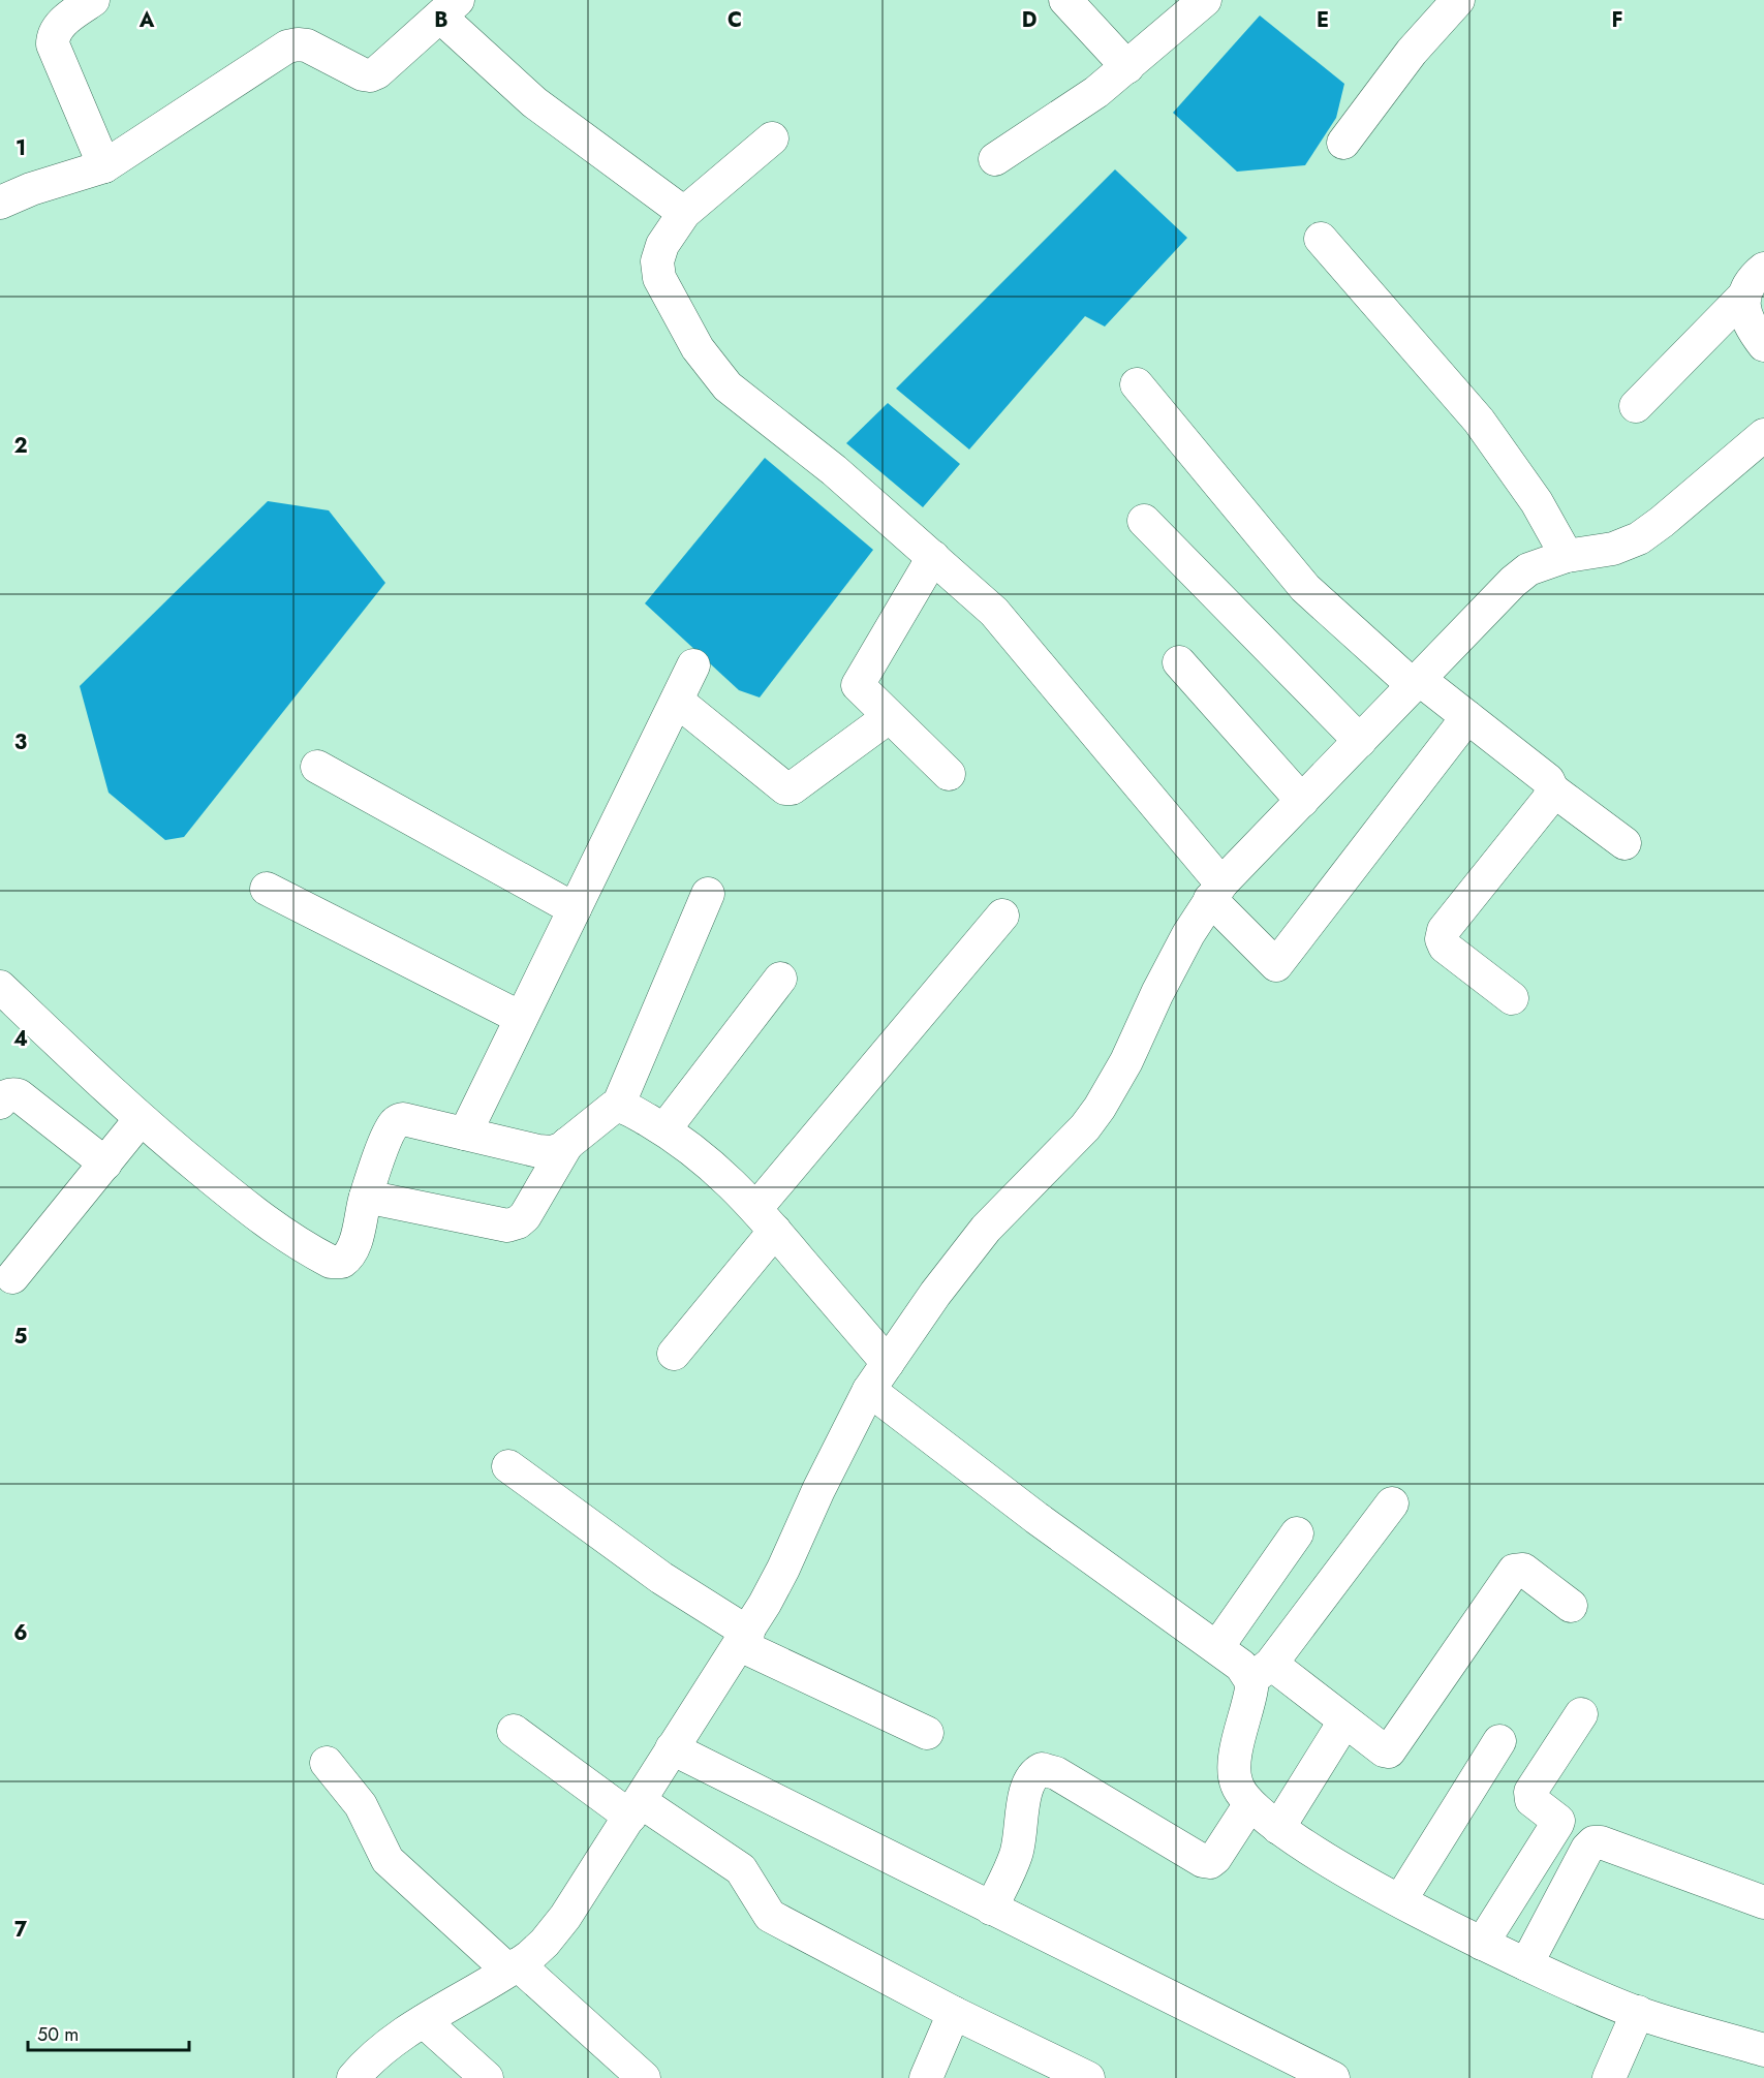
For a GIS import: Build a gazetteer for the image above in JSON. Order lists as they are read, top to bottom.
{
  "scale_bar": "50 m",
  "grid": {
    "columns": [
      "A",
      "B",
      "C",
      "D",
      "E",
      "F"
    ],
    "rows": [
      "1",
      "2",
      "3",
      "4",
      "5",
      "6",
      "7"
    ]
  }
}
